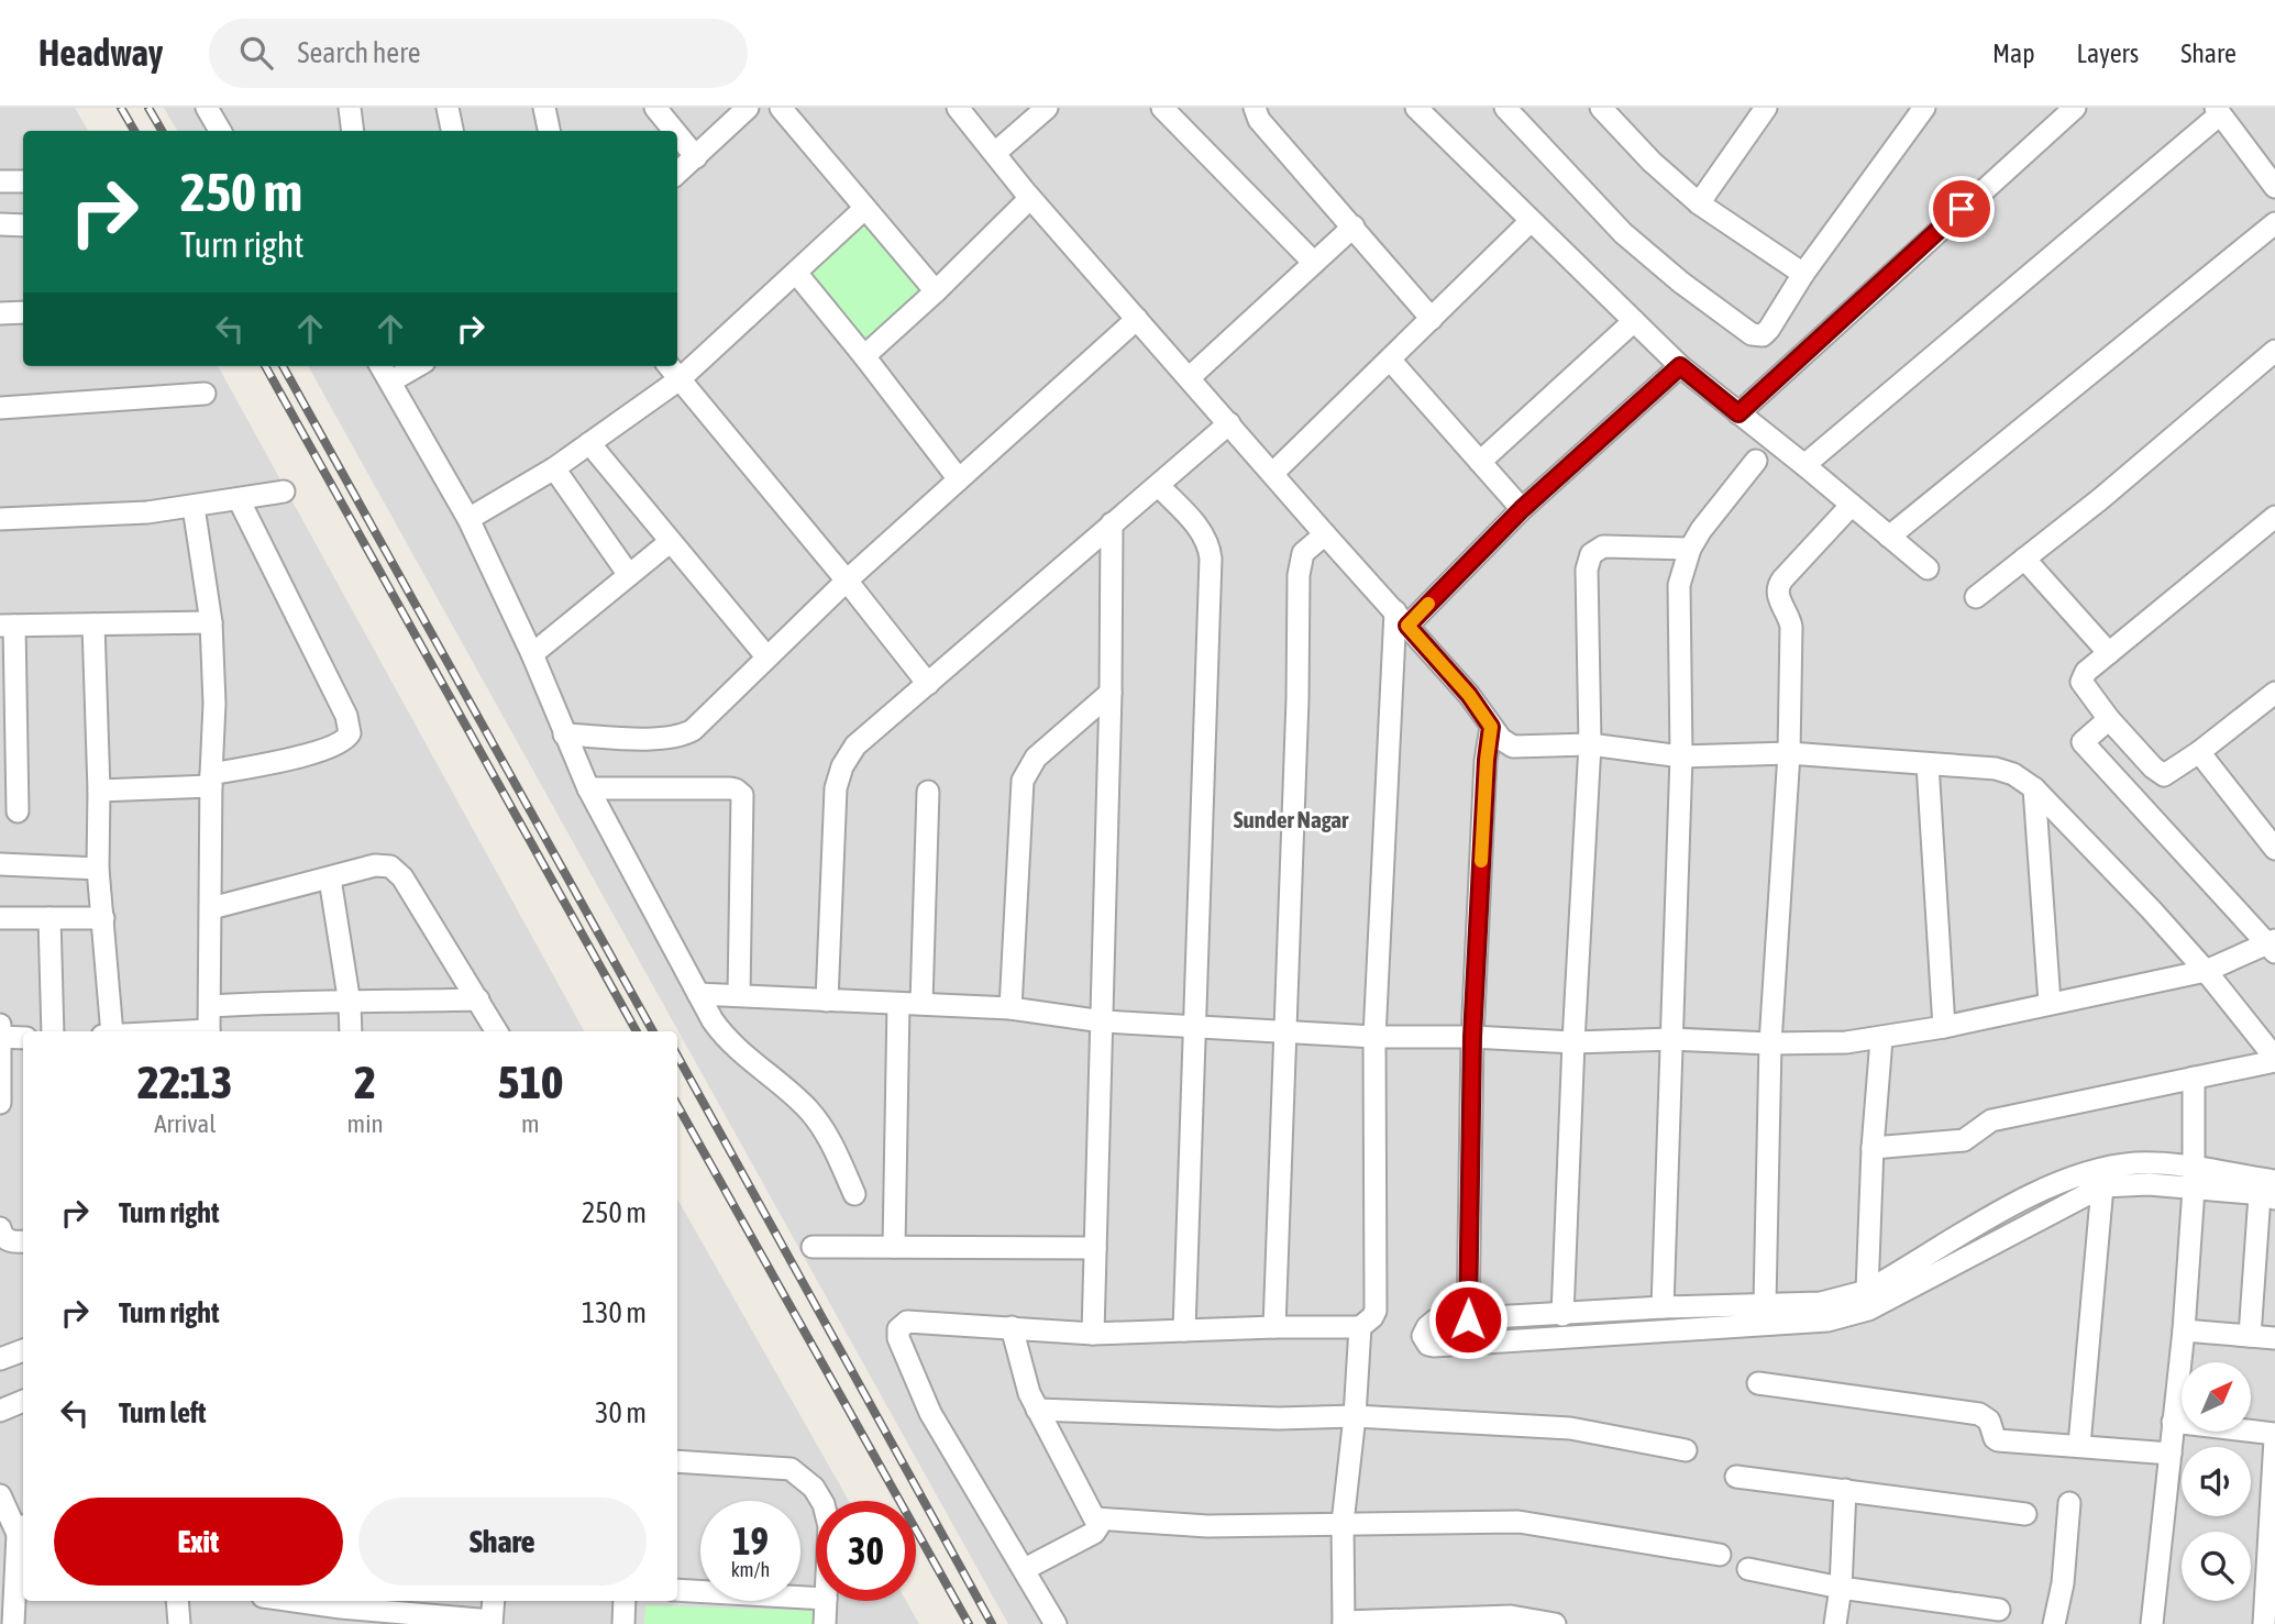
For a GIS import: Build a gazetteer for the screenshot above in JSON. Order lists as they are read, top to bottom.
{
  "districts": ["Sunder Nagar"],
  "north": "top right",
  "page": {
    "header": "Headway",
    "search": "Search here",
    "nav": ["Map", "Layers", "Share"],
    "turn": ["250 m", "Turn right"],
    "eta": [
      "22:13",
      "Arrival",
      "2",
      "min",
      "510",
      "m"
    ],
    "list": [
      {
        "name": "Turn right",
        "value": "250 m"
      },
      {
        "name": "Turn right",
        "value": "130 m"
      },
      {
        "name": "Turn left",
        "value": "30 m"
      }
    ],
    "buttons": ["Exit", "Share"],
    "speed": "19 km/h",
    "limit": "30"
  }
}
